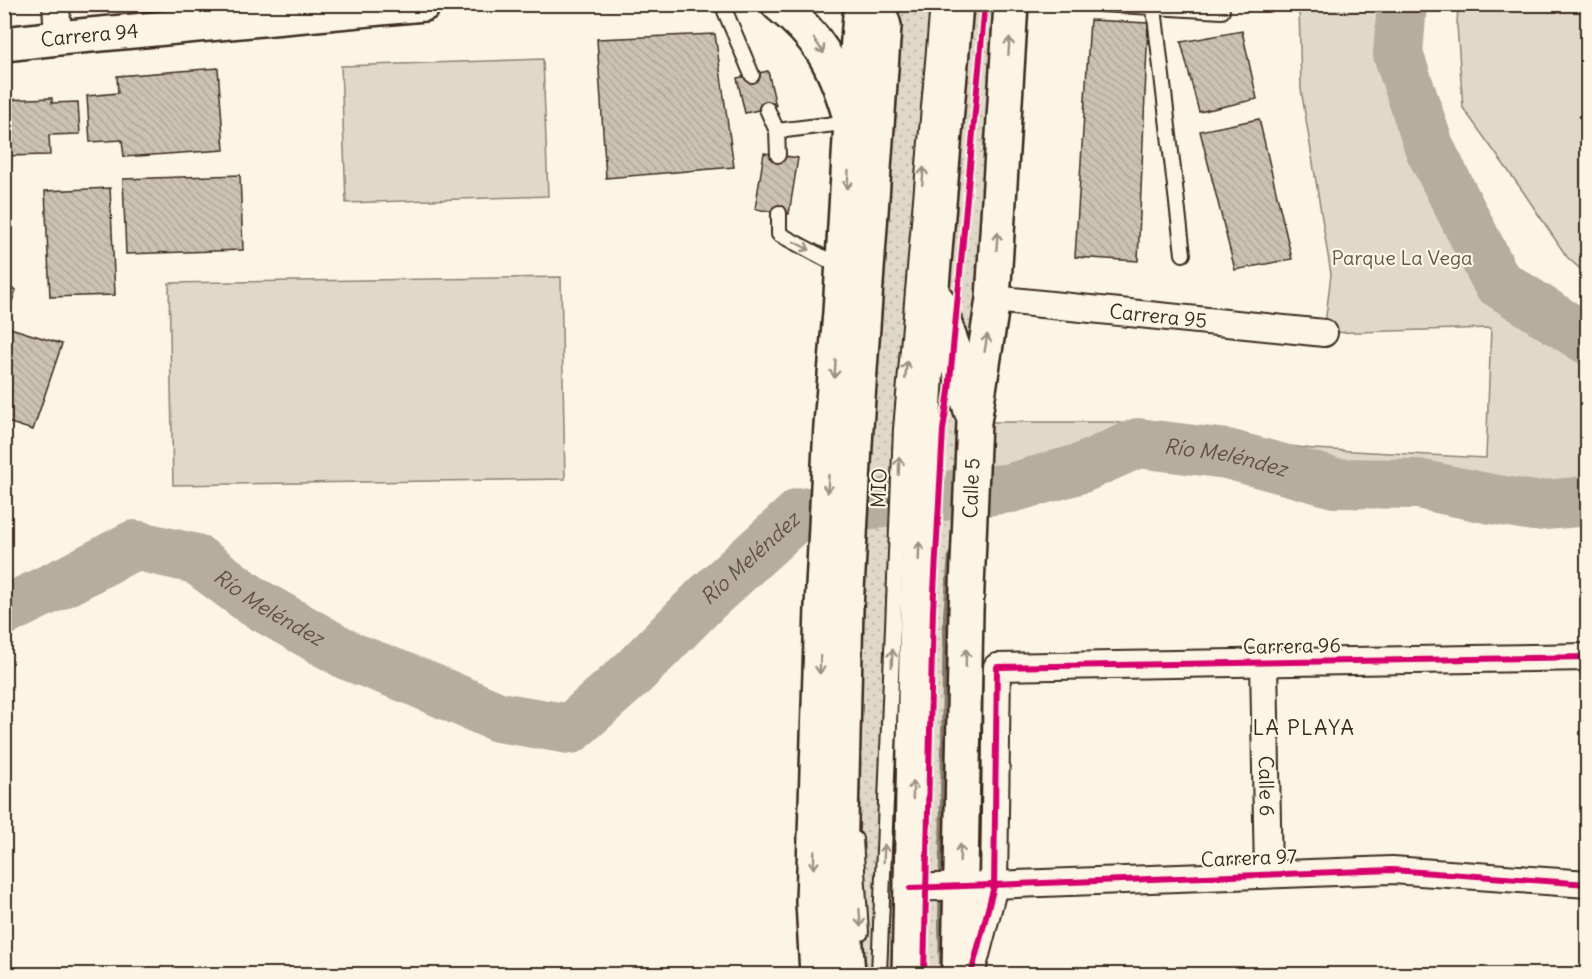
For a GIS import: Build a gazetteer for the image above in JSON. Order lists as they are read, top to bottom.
{
  "streets": {
    "main road": ["Carrera 94", "Calle 5"],
    "street": [
      "Carrera 95",
      "Carrera 96",
      "Calle 6",
      "Carrera 97"
    ]
  },
  "crossings": [
    ["Carrera 95", "Calle 5"],
    ["Calle 5", "Carrera 97"],
    ["Carrera 96", "Calle 6"],
    ["Carrera 96", "Carrera 97"],
    ["Calle 6", "Carrera 97"]
  ],
  "districts": ["LA PLAYA"],
  "water": ["Río Meléndez"],
  "parks": ["Parque La Vega"]
}
